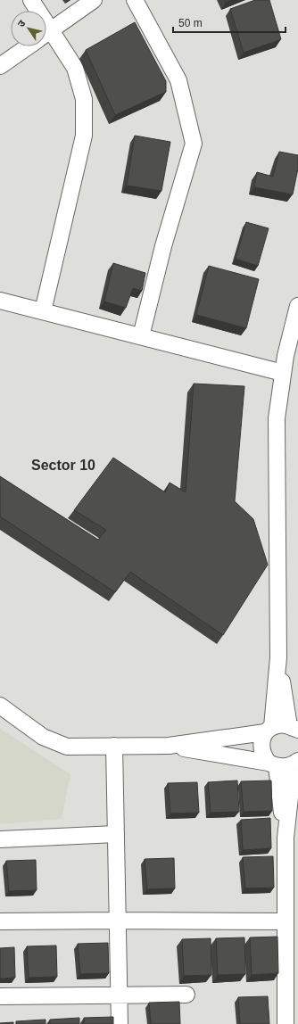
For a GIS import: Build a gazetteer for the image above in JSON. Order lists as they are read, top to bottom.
{
  "districts": ["Sector 10"],
  "scale_bar": "50 m",
  "north": "top left"
}
